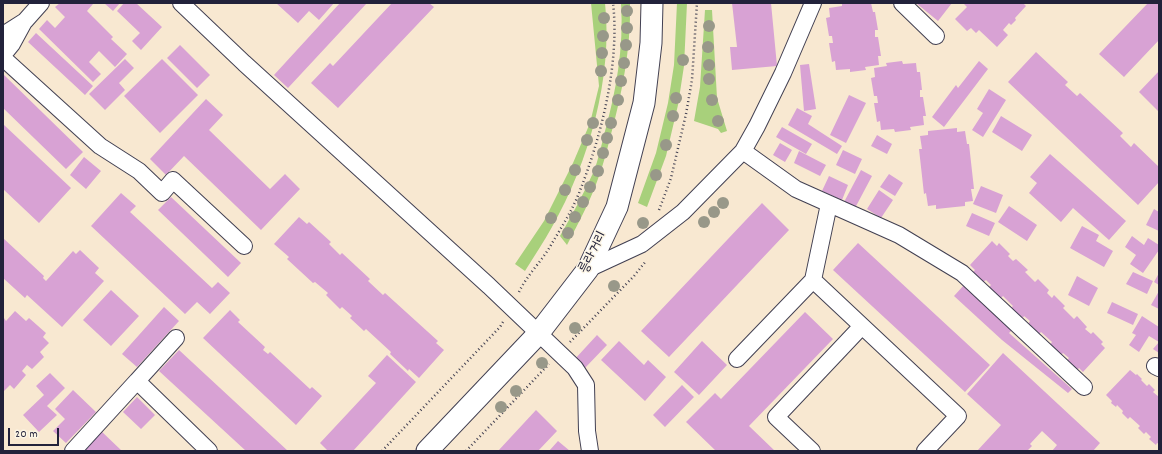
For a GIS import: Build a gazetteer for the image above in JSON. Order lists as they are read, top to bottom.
{
  "streets": {
    "main road": ["릉라거리"]
  },
  "scale_bar": "20 m"
}
